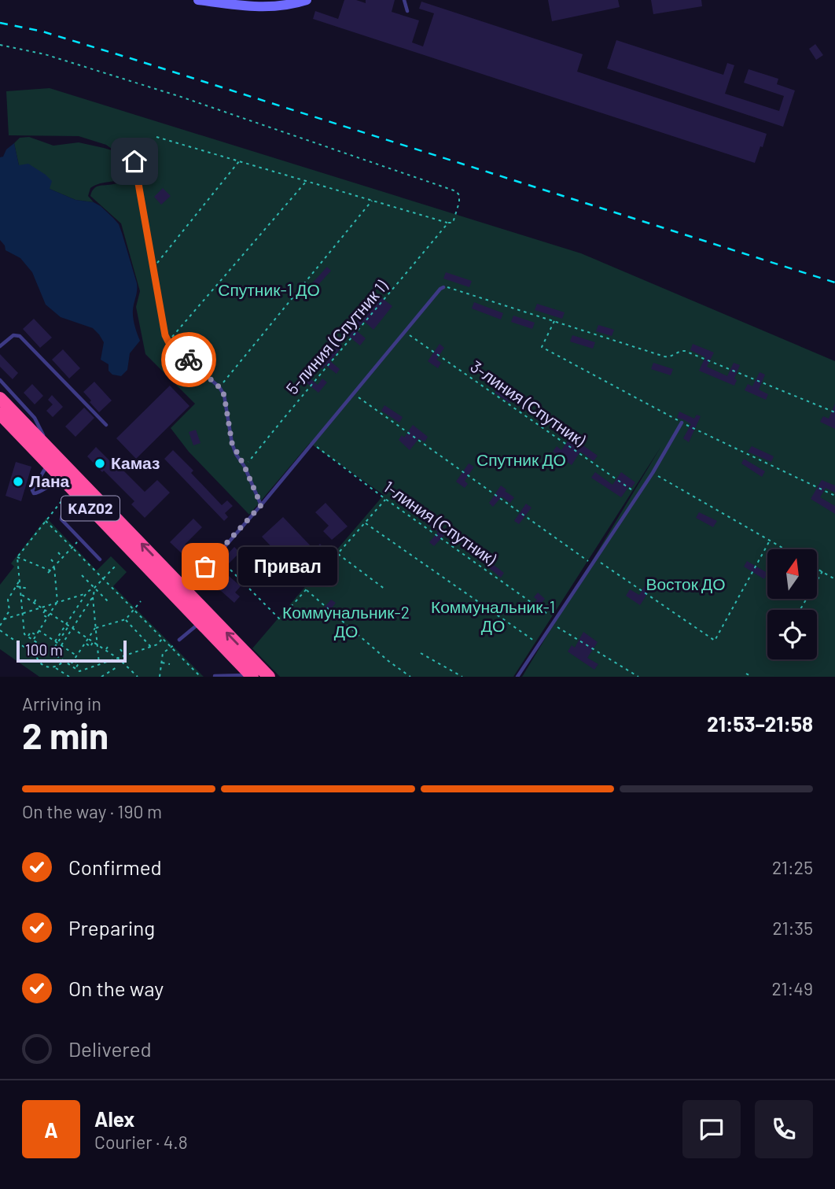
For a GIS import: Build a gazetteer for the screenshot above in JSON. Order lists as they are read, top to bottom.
{
  "streets": {
    "highway": ["KAZ02"],
    "path": ["5-линия (Спутник 1)", "3-линия (Спутник)", "1-линия (Спутник)"]
  },
  "parks": [
    "Спутник-1 ДО",
    "Спутник ДО",
    "Восток ДО",
    "Коммунальник-1 ДО",
    "Коммунальник-2 ДО"
  ],
  "places": ["Камаз", "Лана", "Привал"],
  "scale_bar": "100 m",
  "north": "top",
  "page": {
    "bubble": "Привал",
    "scale": "100 m",
    "heading": ["2 min", "Arriving in", "21:53–21:58"],
    "panel": ["Alex", "Courier · 4.8"],
    "bar": "On the way · 190 m",
    "list": [
      ["Confirmed", "21:25"],
      ["Preparing", "21:35"],
      ["On the way", "21:49"],
      "Delivered"
    ],
    "round": "A"
  }
}
